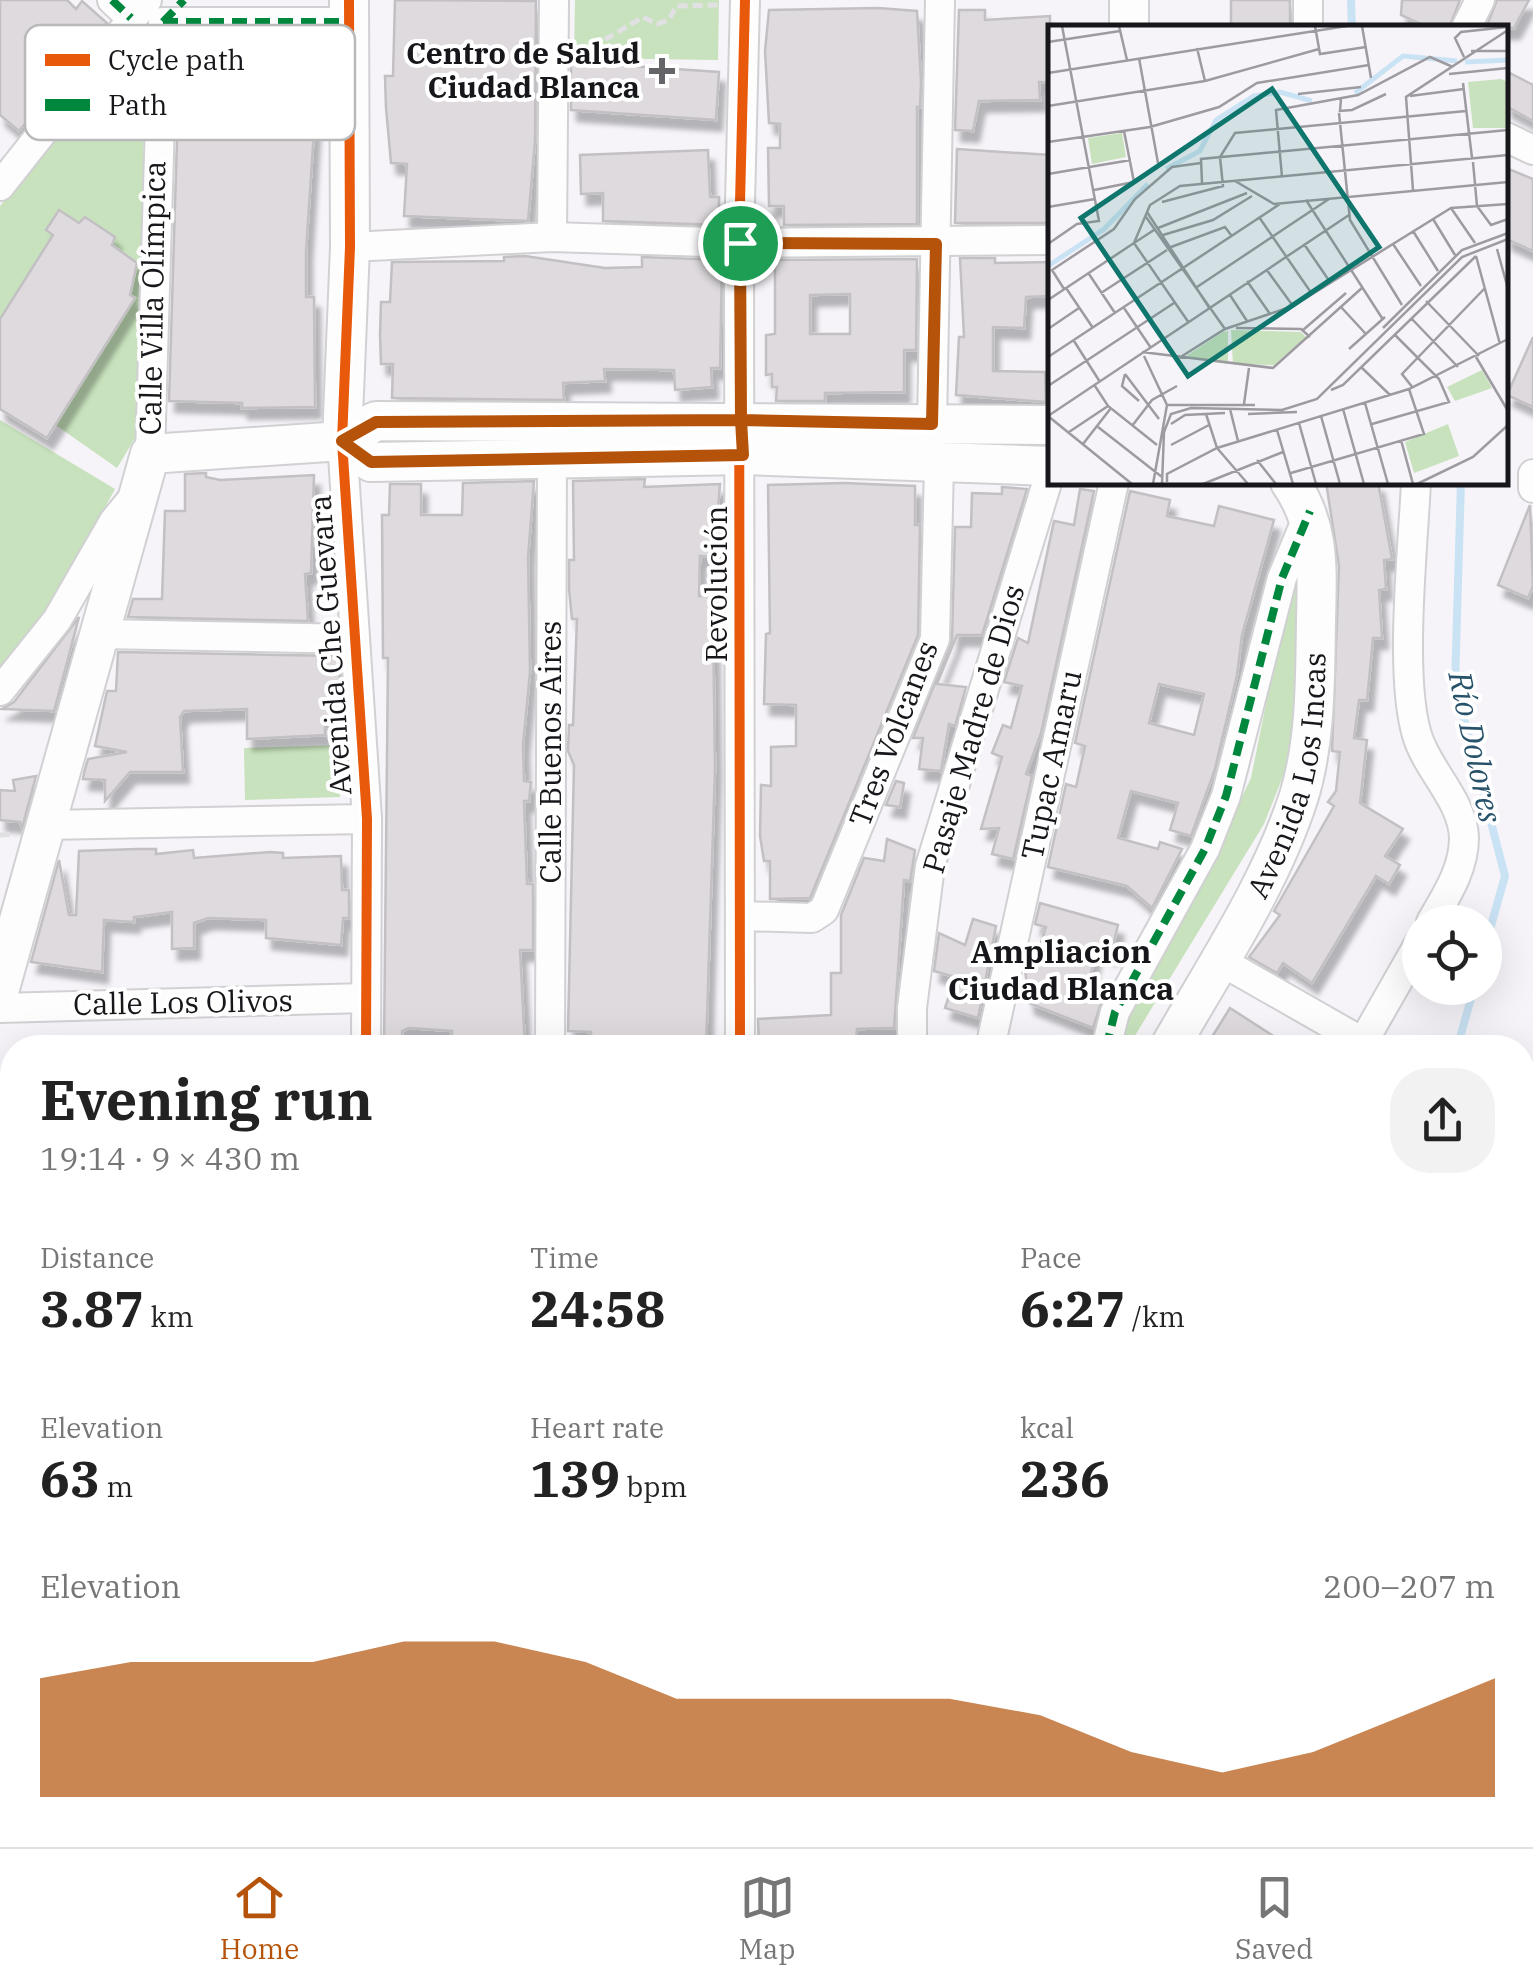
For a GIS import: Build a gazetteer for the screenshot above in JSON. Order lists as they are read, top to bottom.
{
  "streets": {
    "street": [
      "Calle Villa Olímpica",
      "Revolución",
      "Avenida Che Guevara",
      "Pasaje Madre de Dios",
      "Tres Volcanes",
      "Calle Buenos Aires",
      "Tupac Amaru",
      "Avenida Los Incas",
      "Calle Los Olivos"
    ]
  },
  "crossings": [
    ["Revolución", "Tres Volcanes"],
    ["Avenida Che Guevara", "Calle Los Olivos"]
  ],
  "districts": ["Ampliacion Ciudad Blanca"],
  "water": ["Río Dolores"],
  "places": {
    "health": ["Centro de Salud Ciudad Blanca"]
  },
  "legend": ["Cycle path", "Path"],
  "page": {
    "heading": ["Evening run", "19:14 · 9 × 430 m"],
    "stats": [
      ["Distance", "3.87 km"],
      ["Time", "24:58"],
      ["Pace", "6:27 /km"],
      ["Elevation", "63 m"],
      ["Heart rate", "139 bpm"],
      ["kcal", "236"]
    ],
    "chart": ["Elevation", "200–207 m"],
    "tabs": ["Home", "Map", "Saved"]
  }
}
